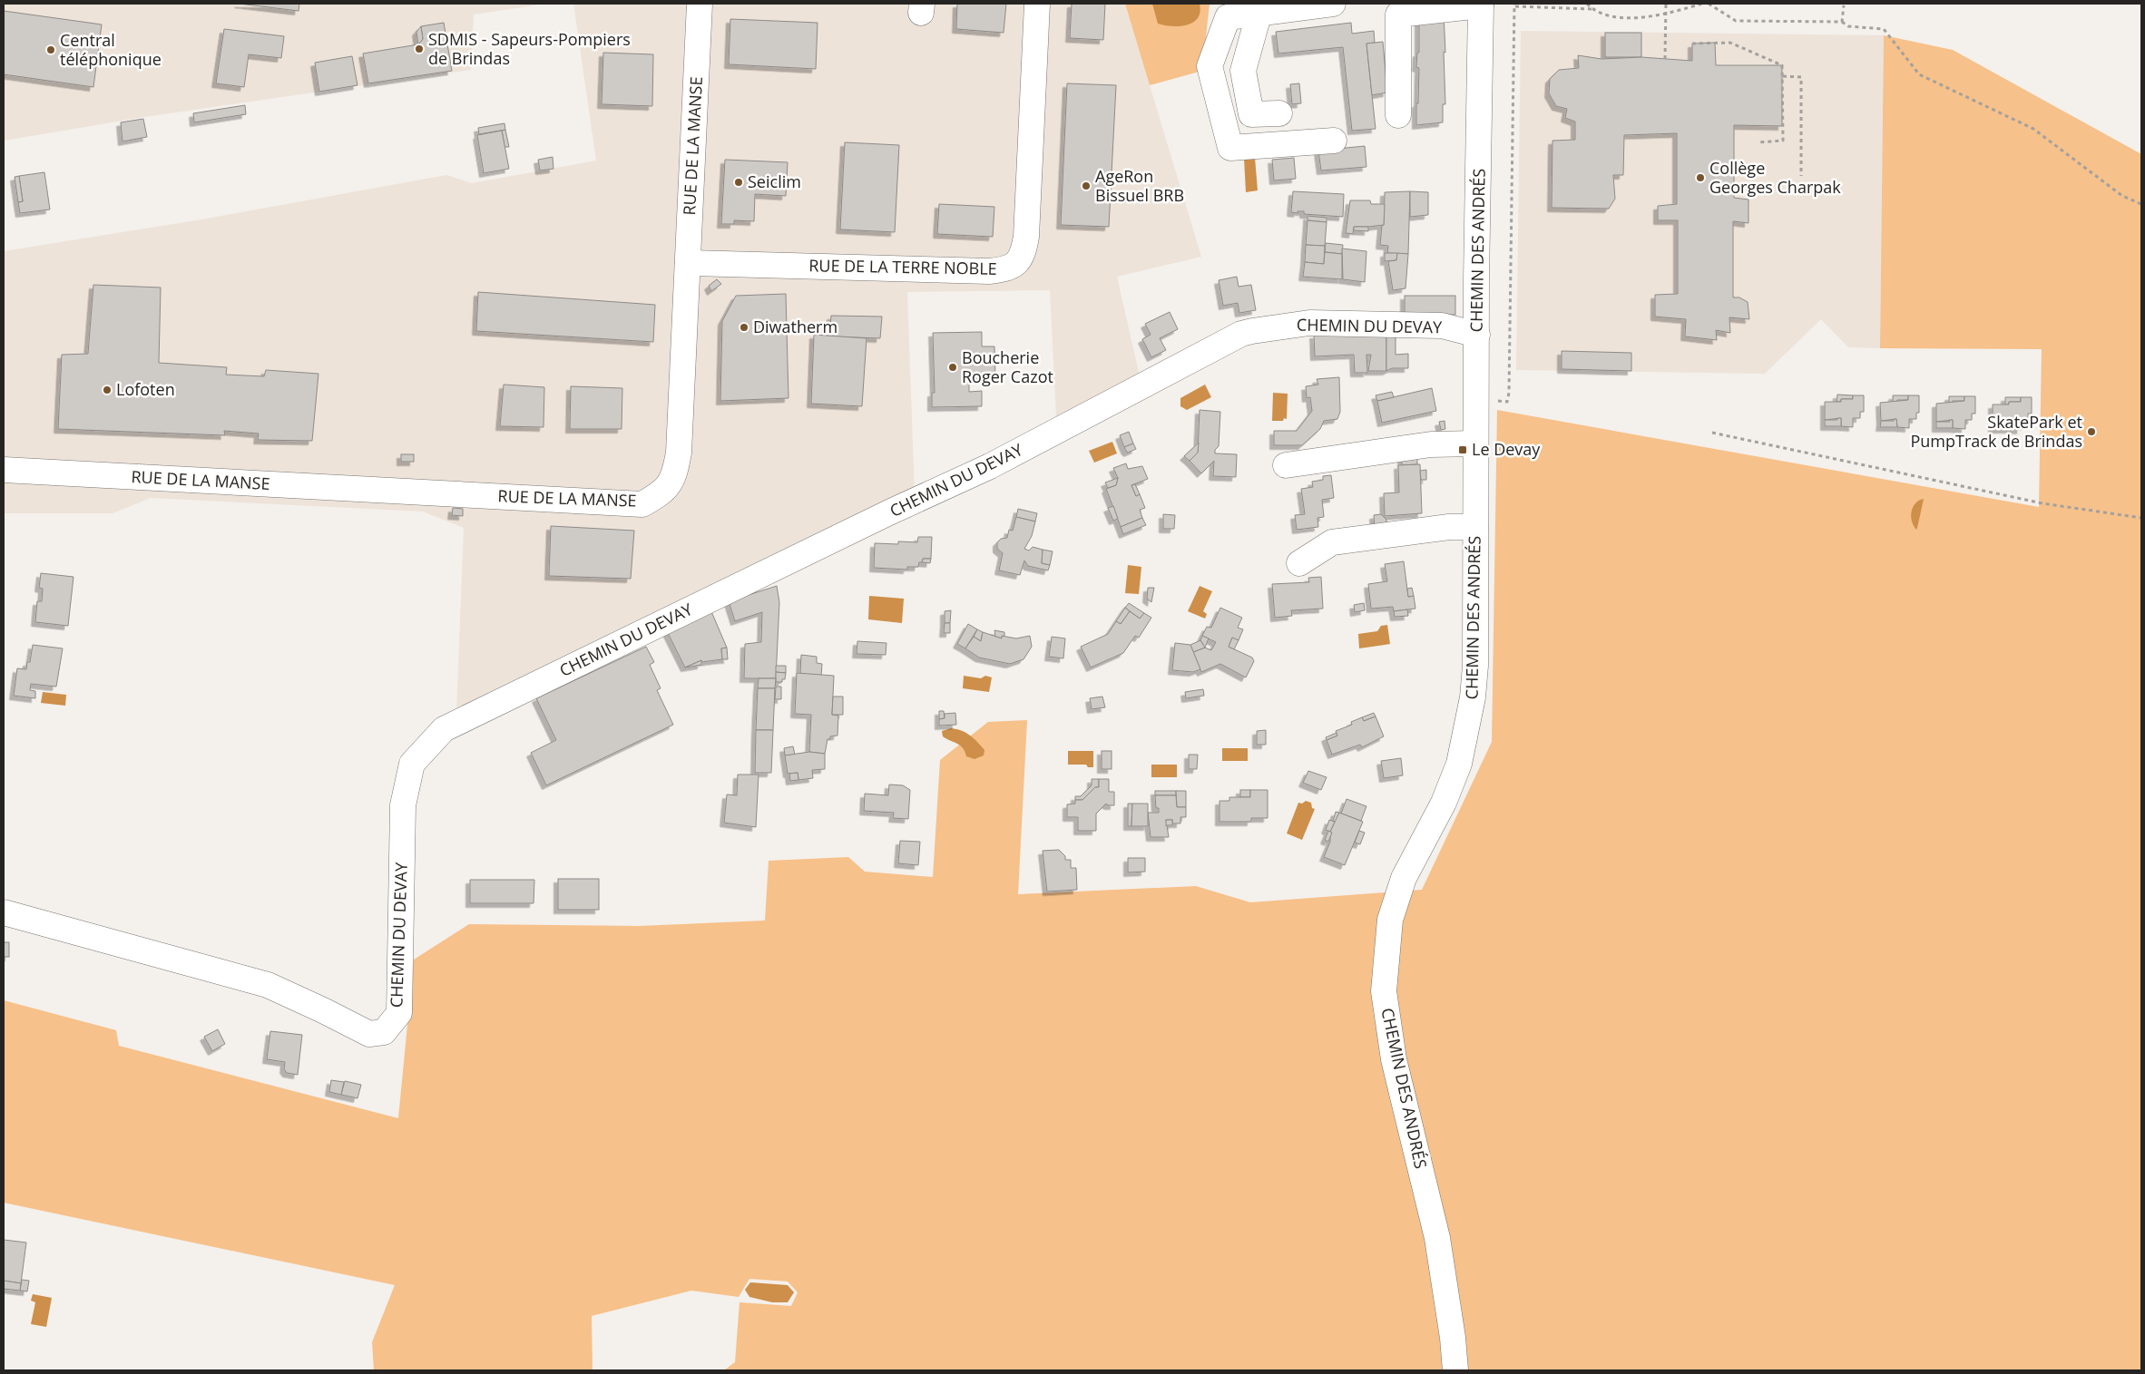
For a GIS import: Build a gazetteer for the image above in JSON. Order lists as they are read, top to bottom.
{
  "streets": {
    "street": [
      "RUE DE LA MANSE",
      "CHEMIN DES ANDRÉS",
      "RUE DE LA TERRE NOBLE",
      "CHEMIN DU DEVAY"
    ]
  },
  "crossings": [
    ["RUE DE LA MANSE", "RUE DE LA TERRE NOBLE"],
    ["CHEMIN DES ANDRÉS", "CHEMIN DU DEVAY"]
  ],
  "places": {
    "other": [
      "SDMIS - Sapeurs-Pompiers de Brindas",
      "Central téléphonique",
      "Collège Georges Charpak",
      "Seiclim",
      "AgeRon Bissuel BRB",
      "Diwatherm",
      "Boucherie Roger Cazot",
      "Lofoten",
      "SkatePark et PumpTrack de Brindas"
    ],
    "transit": ["Le Devay"]
  }
}
